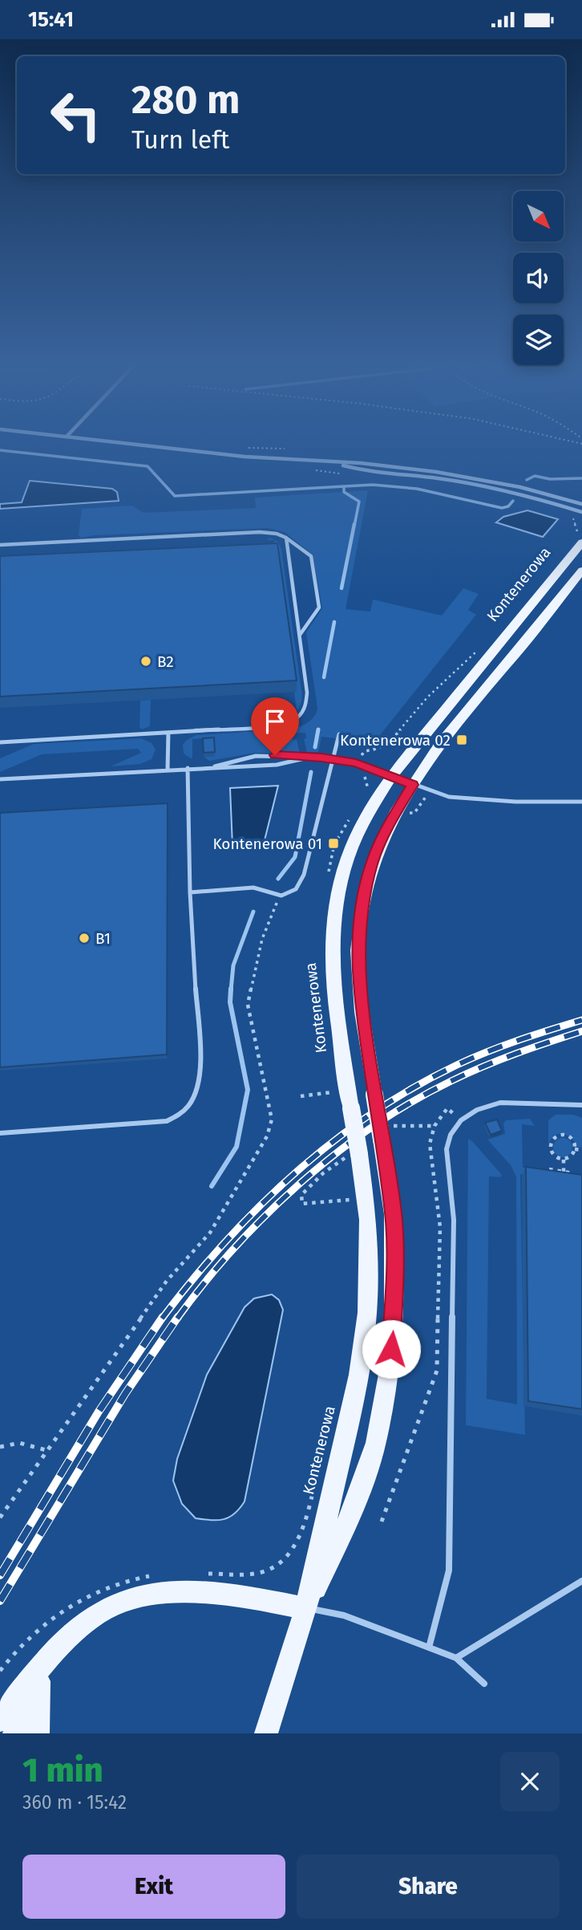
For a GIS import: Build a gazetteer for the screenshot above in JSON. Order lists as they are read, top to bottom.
{
  "streets": {
    "main road": ["Kontenerowa"]
  },
  "places": {
    "other": ["B2", "B1"],
    "transit": ["Kontenerowa 02", "Kontenerowa 01"]
  },
  "north": "bottom right",
  "page": {
    "status": "15:41",
    "turn": ["280 m", "Turn left"],
    "heading": ["1 min", "360 m · 15:42"],
    "buttons": ["Exit", "Share"]
  }
}
